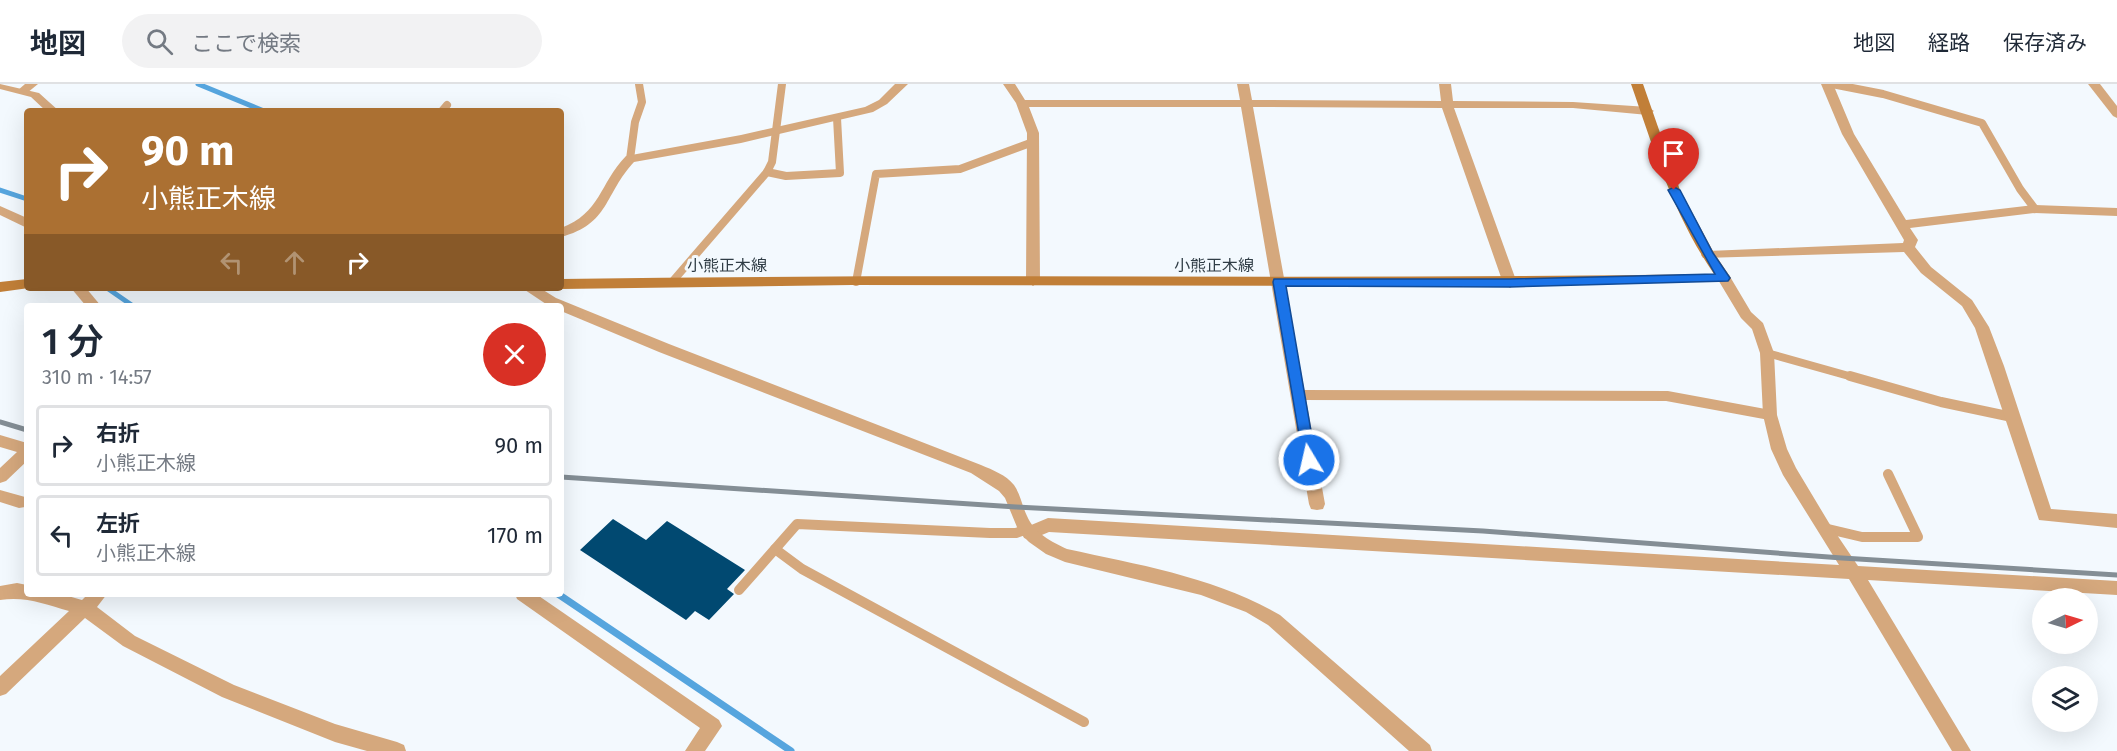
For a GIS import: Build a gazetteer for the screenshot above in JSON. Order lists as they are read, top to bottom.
{
  "streets": {
    "main road": ["小熊正木線"]
  },
  "north": "right",
  "page": {
    "header": "地図",
    "search": "ここで検索",
    "nav": ["地図", "経路", "保存済み"],
    "turn": ["90 m", "小熊正木線"],
    "heading": ["1 分", "310 m · 14:57"],
    "list": [
      {
        "name": "右折",
        "note": "小熊正木線",
        "value": "90 m"
      },
      {
        "name": "左折",
        "note": "小熊正木線",
        "value": "170 m"
      }
    ]
  }
}
